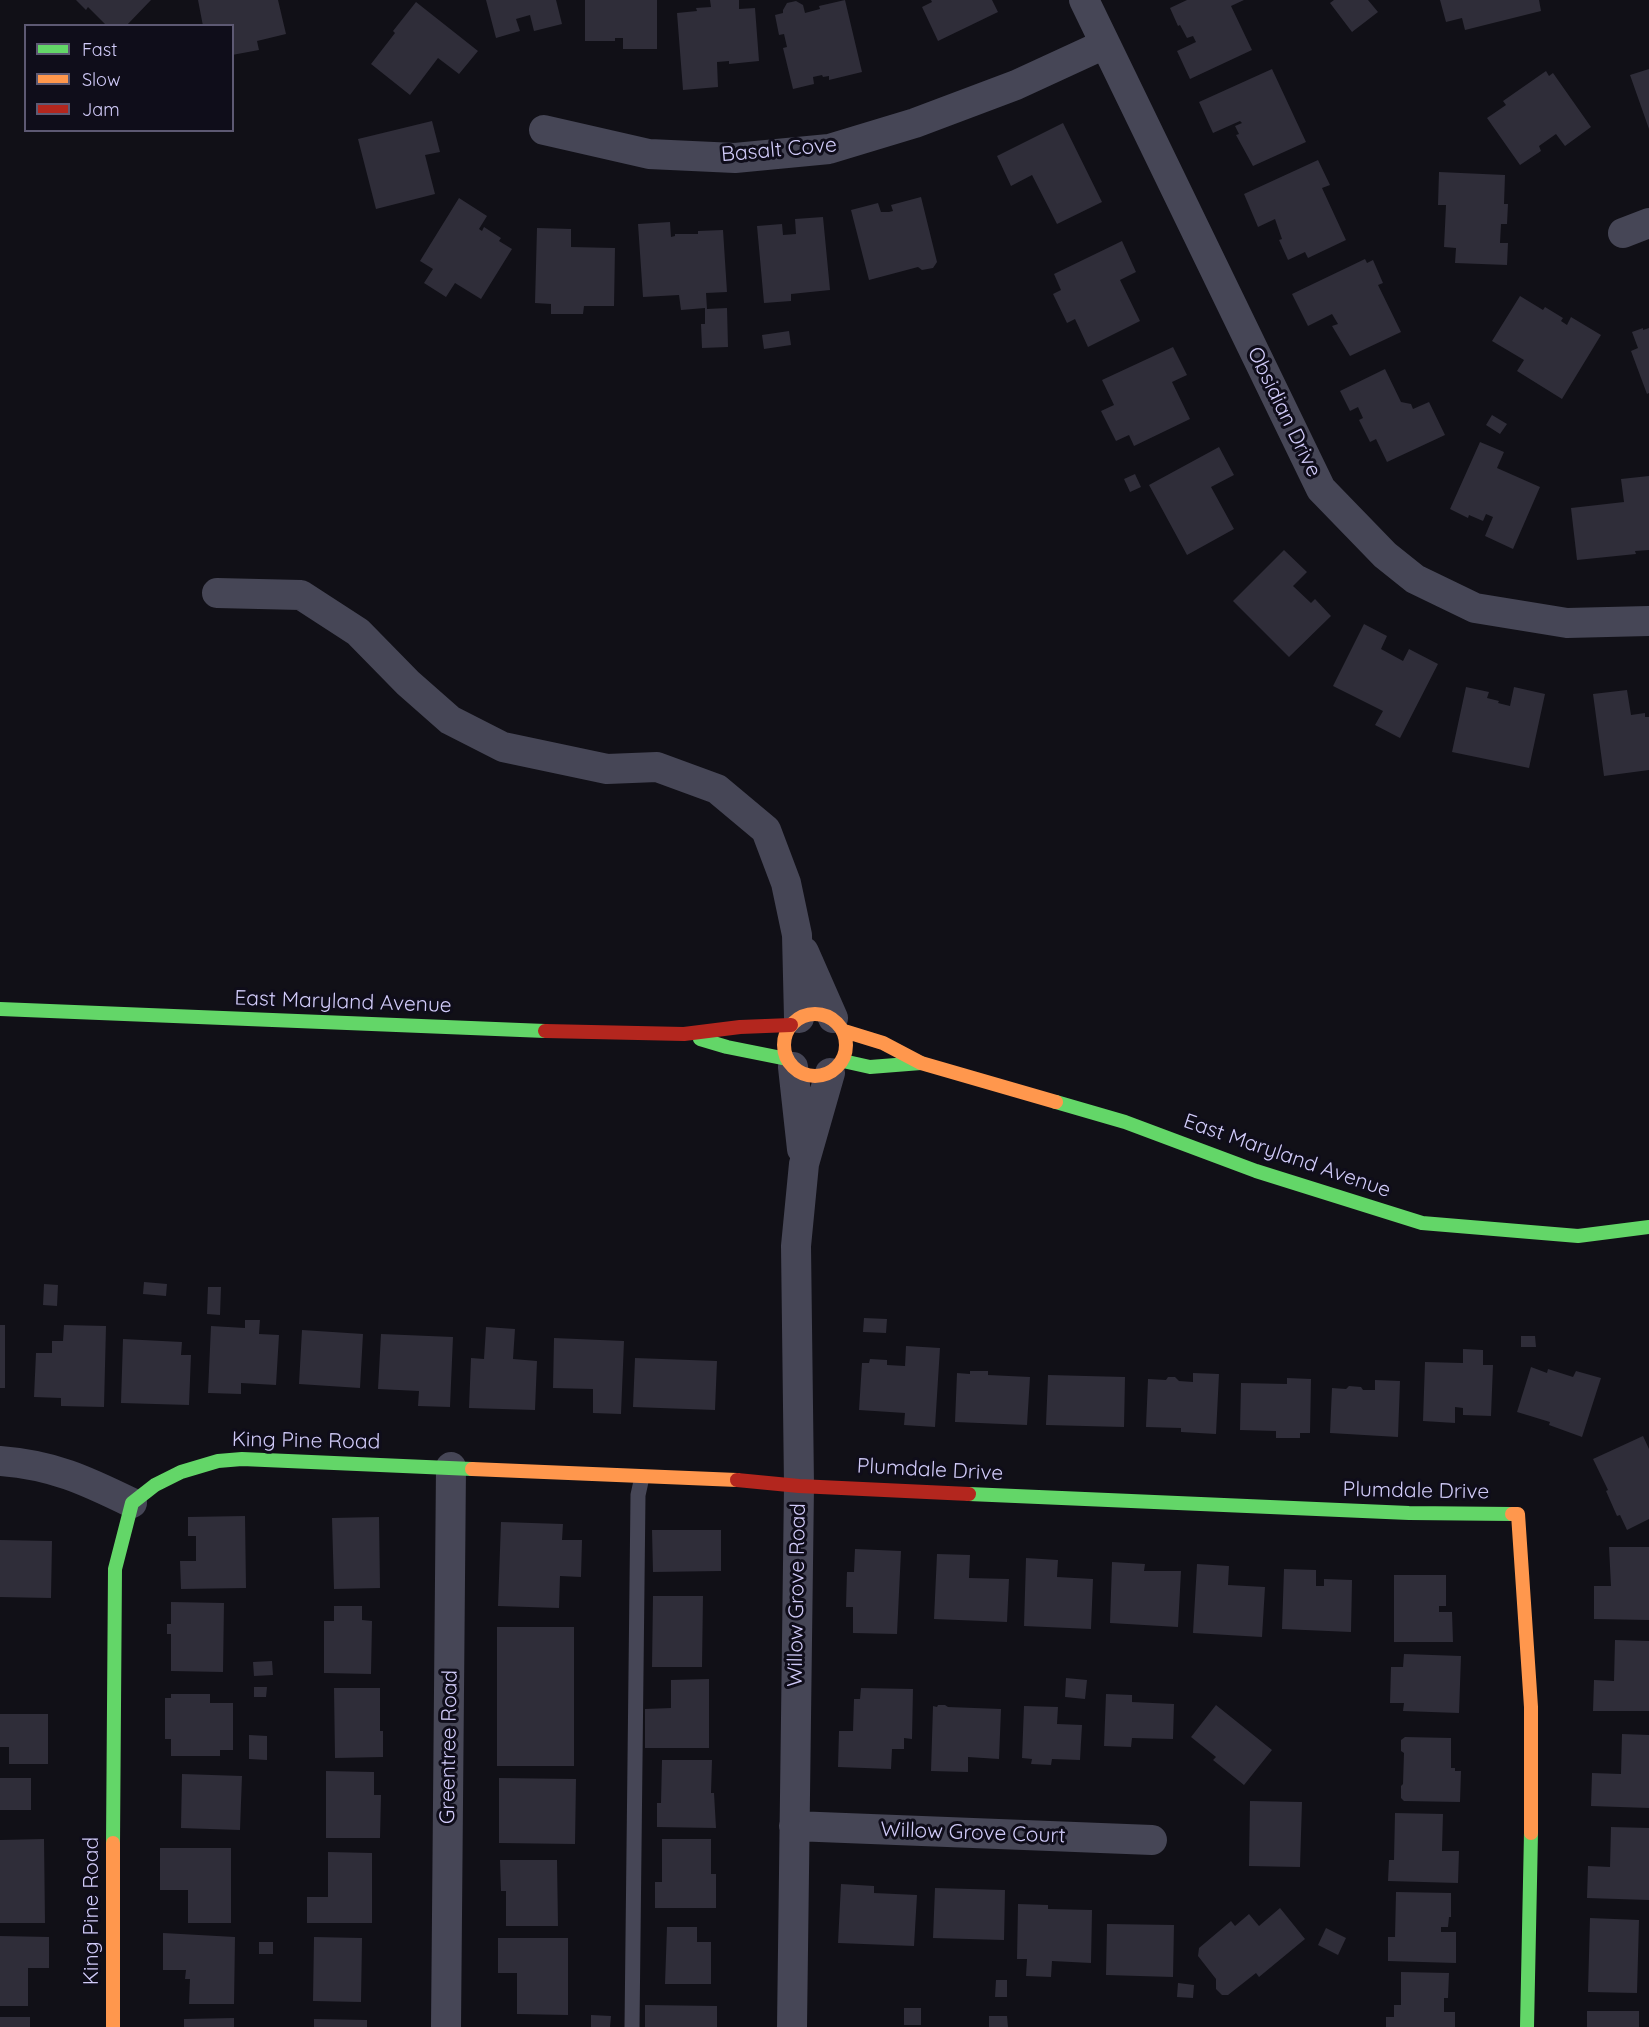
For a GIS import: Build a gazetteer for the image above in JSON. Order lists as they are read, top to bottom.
{
  "streets": {
    "street": [
      "Basalt Cove",
      "Obsidian Drive",
      "East Maryland Avenue",
      "King Pine Road",
      "Plumdale Drive",
      "Willow Grove Road",
      "Greentree Road",
      "Willow Grove Court"
    ]
  },
  "crossings": [
    ["Basalt Cove", "Obsidian Drive"],
    ["East Maryland Avenue", "Willow Grove Road"],
    ["King Pine Road", "Plumdale Drive"],
    ["King Pine Road", "Willow Grove Road"],
    ["King Pine Road", "Greentree Road"],
    ["Plumdale Drive", "Willow Grove Road"],
    ["Willow Grove Road", "Willow Grove Court"]
  ],
  "legend": ["Fast", "Slow", "Jam"]
}
